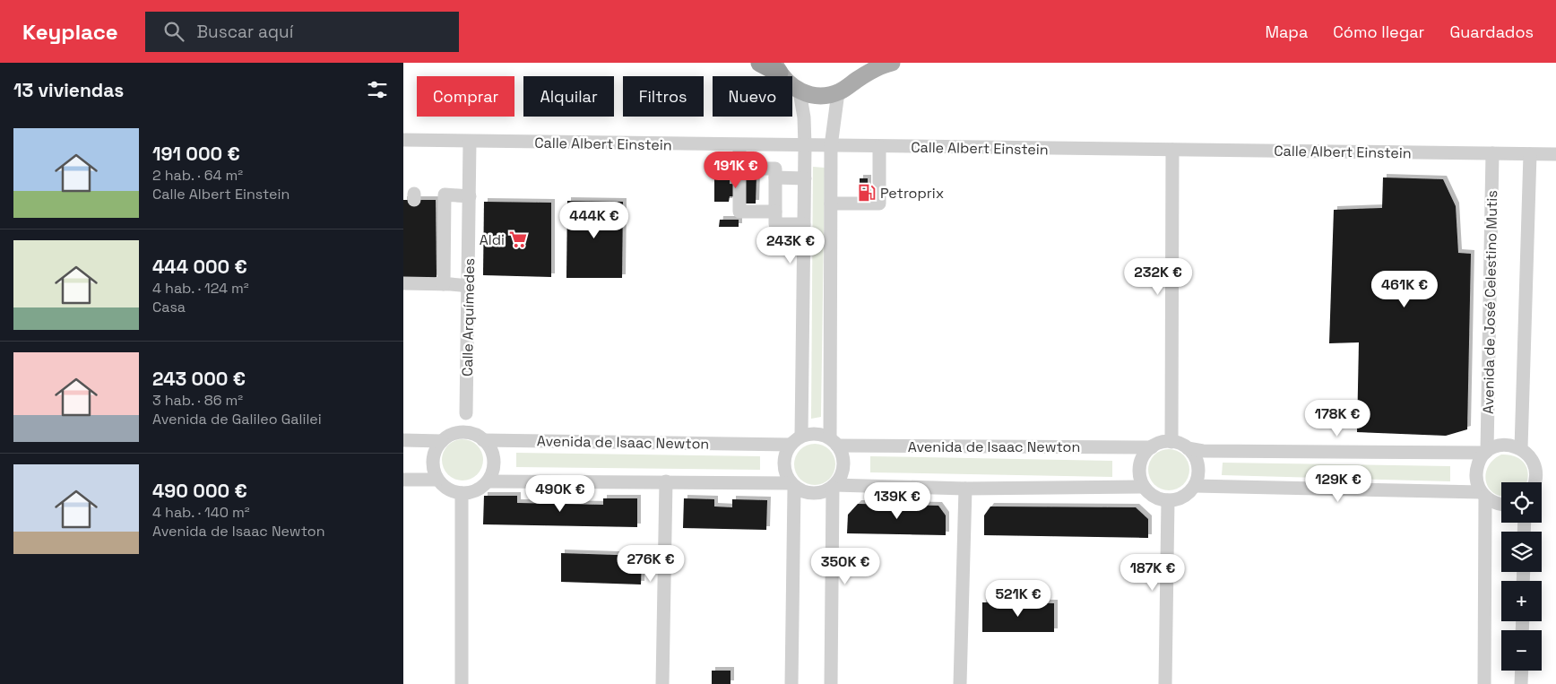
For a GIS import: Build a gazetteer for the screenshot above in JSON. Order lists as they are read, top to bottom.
{
  "streets": {
    "street": [
      "Calle Albert Einstein",
      "Avenida de José Celestino Mutis",
      "Calle Arquímedes",
      "Avenida de Isaac Newton"
    ]
  },
  "crossings": [
    ["Calle Albert Einstein", "Avenida de José Celestino Mutis"],
    ["Calle Albert Einstein", "Calle Arquímedes"],
    ["Calle Arquímedes", "Avenida de Isaac Newton"]
  ],
  "places": {
    "fuel station": ["Petroprix"],
    "supermarket": ["Aldi"]
  },
  "page": {
    "header": "Keyplace",
    "search": "Buscar aquí",
    "nav": ["Mapa", "Cómo llegar", "Guardados"],
    "heading": "13 viviendas",
    "chip": [
      "Comprar",
      "Alquilar",
      "Filtros",
      "Nuevo"
    ],
    "list": [
      {
        "name": "191 000 €",
        "note": "2 hab. · 64 m² · Calle Albert Einstein"
      },
      {
        "name": "444 000 €",
        "note": "4 hab. · 124 m² · Casa"
      },
      {
        "name": "243 000 €",
        "note": "3 hab. · 86 m² · Avenida de Galileo Galilei"
      },
      {
        "name": "490 000 €",
        "note": "4 hab. · 140 m² · Avenida de Isaac Newton"
      }
    ],
    "price": [
      "191K €",
      "444K €",
      "243K €",
      "232K €",
      "461K €",
      "178K €",
      "129K €",
      "490K €",
      "139K €",
      "276K €",
      "350K €",
      "187K €",
      "521K €"
    ],
    "map_buttons": ["+", "−"]
  }
}
